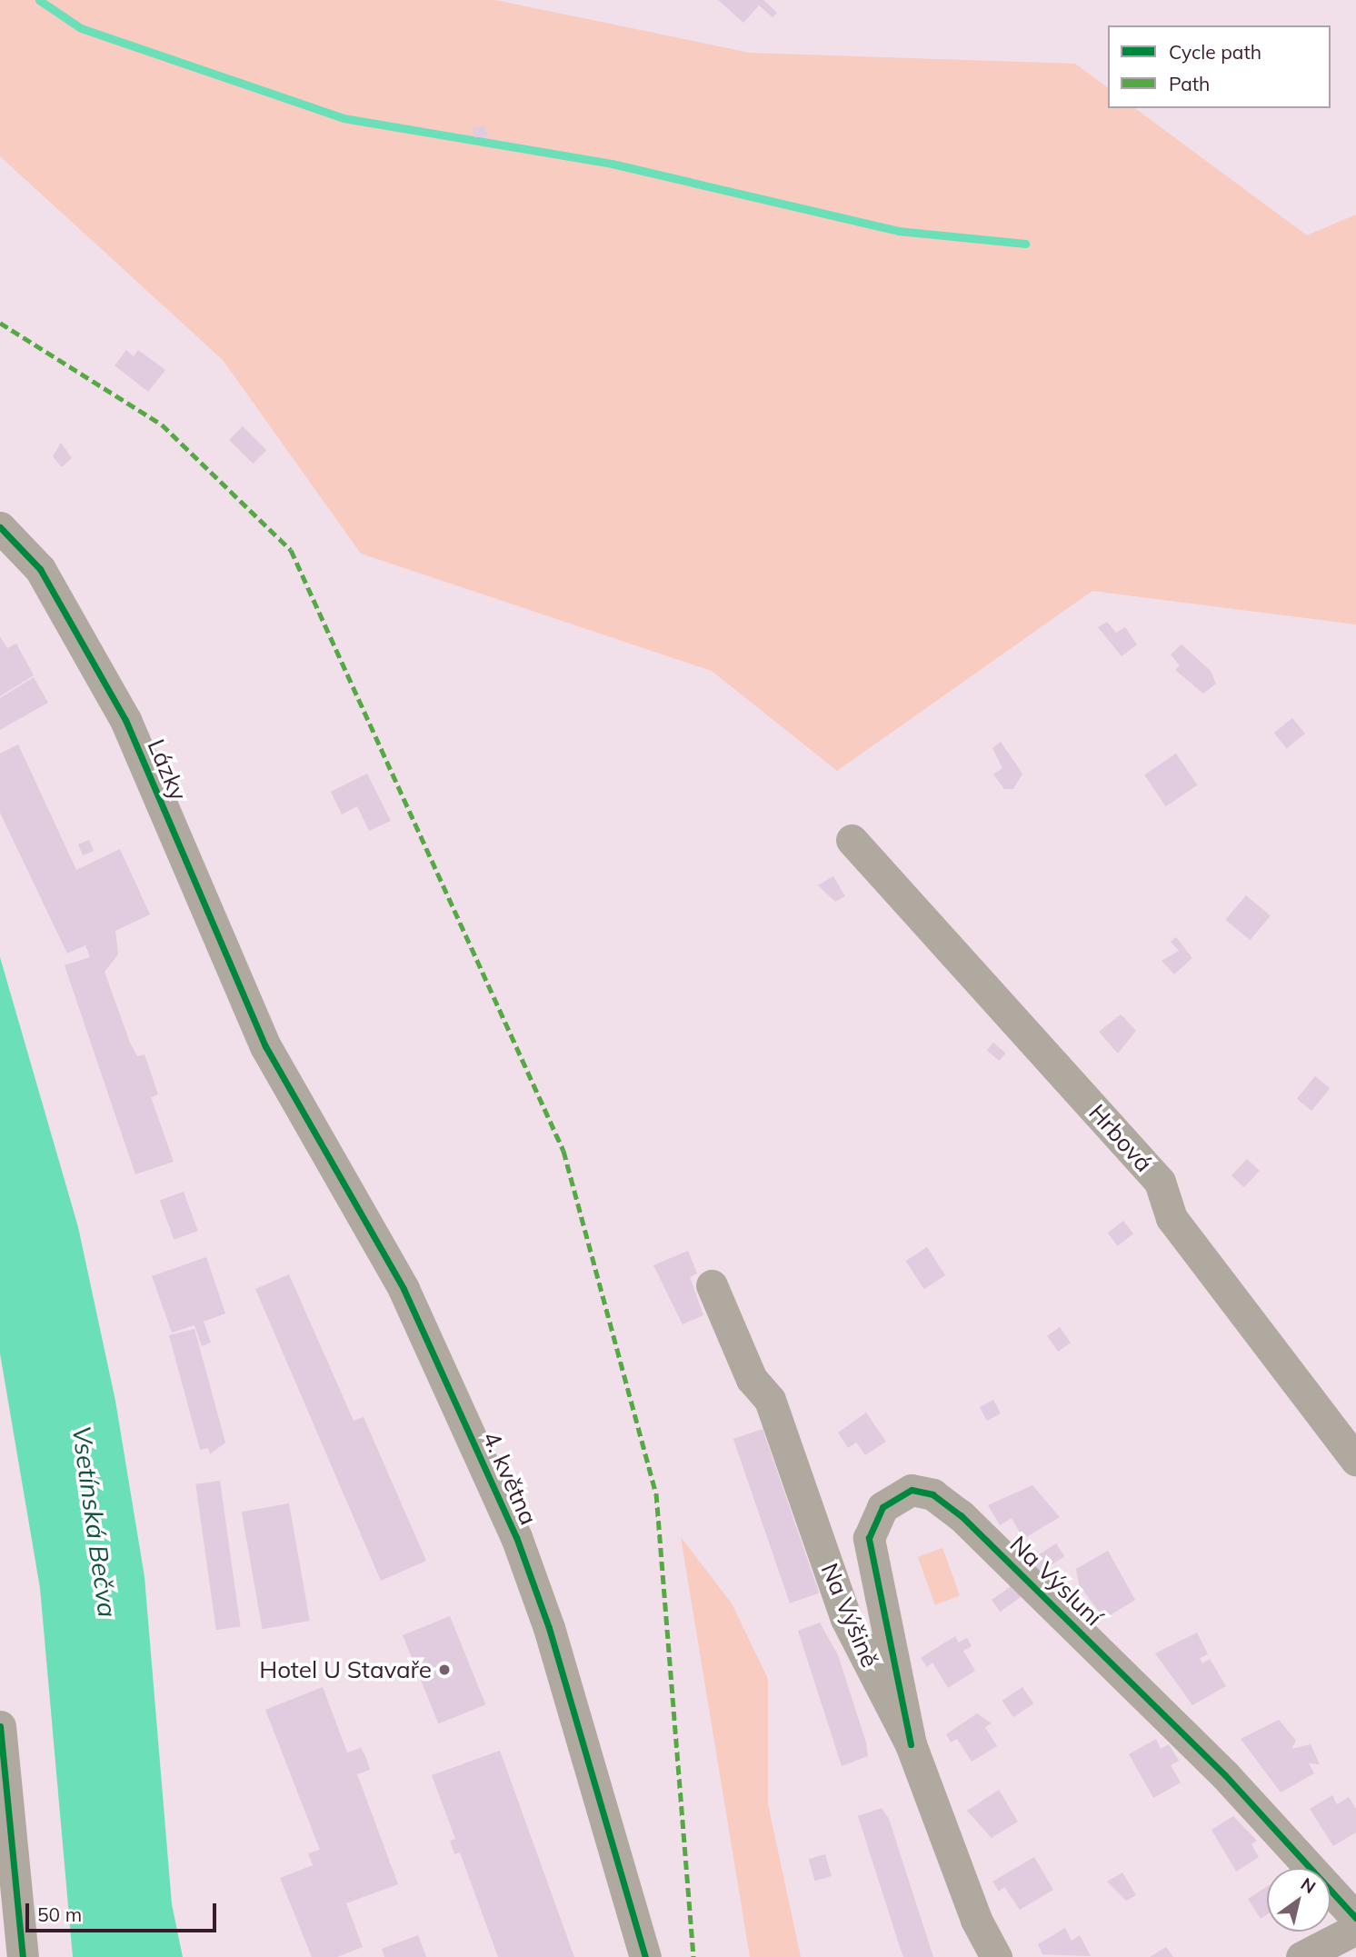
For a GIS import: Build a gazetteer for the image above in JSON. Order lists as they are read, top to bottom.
{
  "streets": {
    "street": [
      "Lázky",
      "Hrbová",
      "4. května",
      "Na Výsluní",
      "Na Výšině"
    ]
  },
  "crossings": [
    ["Lázky", "4. května"],
    ["Na Výsluní", "Na Výšině"]
  ],
  "water": ["Vsetínská Bečva"],
  "places": ["Hotel U Stavaře"],
  "legend": ["Cycle path", "Path"],
  "scale_bar": "50 m",
  "north": "top right"
}
